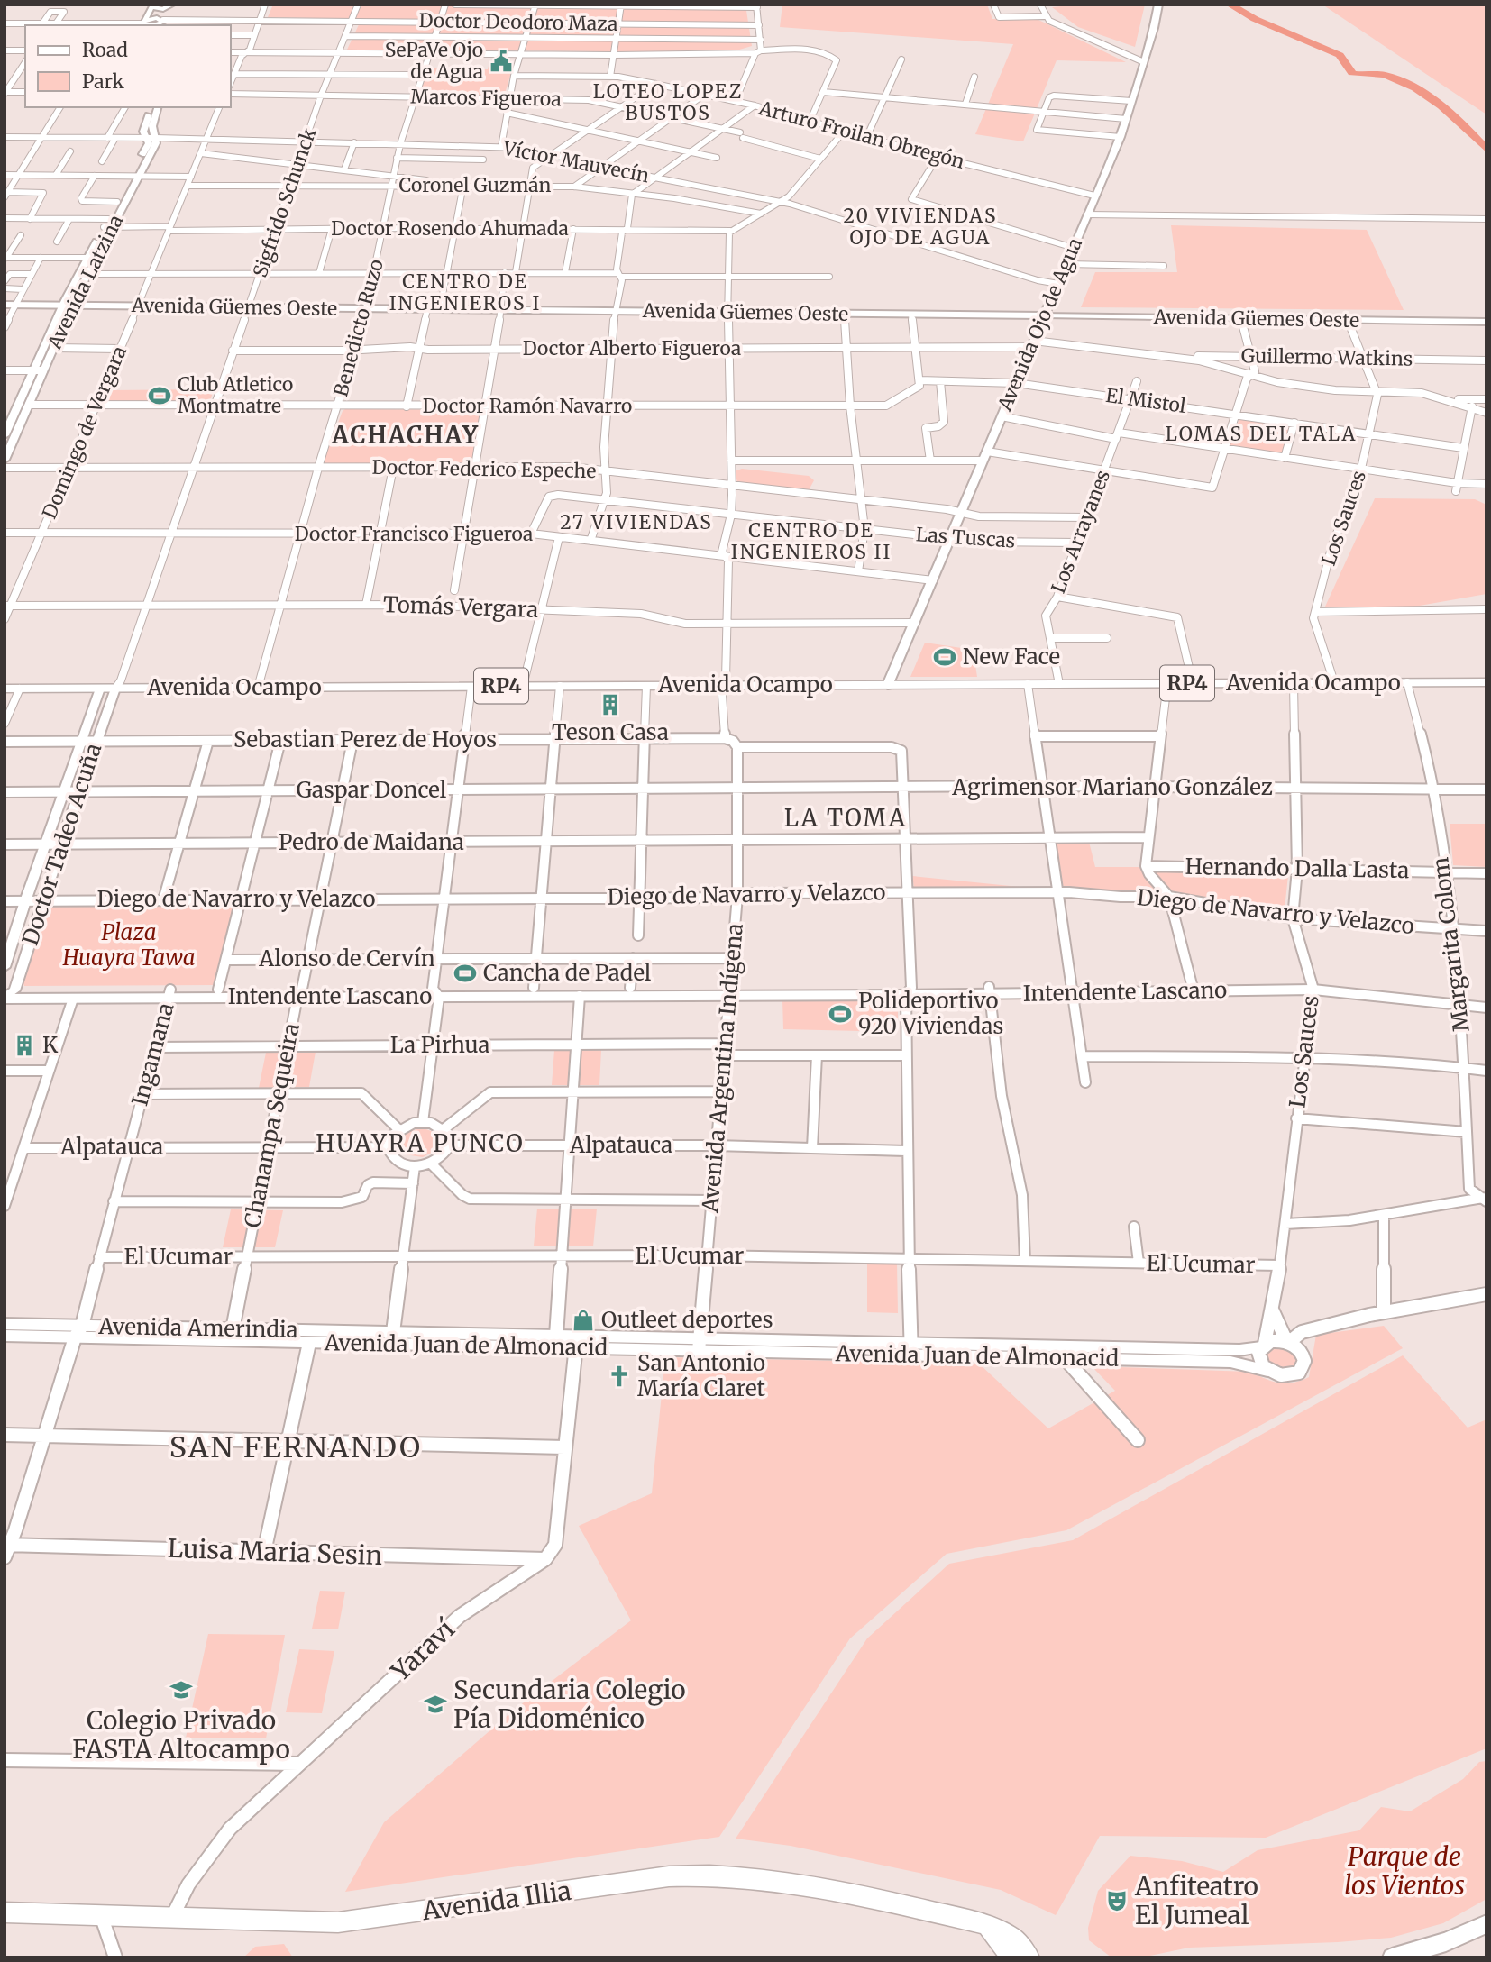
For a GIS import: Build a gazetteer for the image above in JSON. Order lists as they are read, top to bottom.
{
  "streets": {
    "main road": [
      "Avenida Güemes Oeste",
      "Avenida Ojo de Agua",
      "RP4",
      "Avenida Ocampo",
      "Intendente Lascano",
      "Avenida Illia"
    ],
    "street": [
      "Doctor Deodoro Maza",
      "Marcos Figueroa",
      "Arturo Froilan Obregón",
      "Víctor Mauvecín",
      "Coronel Guzmán",
      "Sigfrido Schunck",
      "Doctor Rosendo Ahumada",
      "Avenida Latzina",
      "Benedicto Ruzo",
      "Doctor Alberto Figueroa",
      "Guillermo Watkins",
      "El Mistol",
      "Doctor Ramón Navarro",
      "Domingo de Vergara",
      "Doctor Federico Espeche",
      "Los Sauces",
      "Los Arrayanes",
      "Doctor Francisco Figueroa",
      "Las Tuscas",
      "Tomás Vergara",
      "Sebastian Perez de Hoyos",
      "Agrimensor Mariano González",
      "Gaspar Doncel",
      "Pedro de Maidana",
      "Doctor Tadeo Acuña",
      "Hernando Dalla Lasta",
      "Diego de Navarro y Velazco",
      "Margarita Colom",
      "Alonso de Cervín",
      "La Pirhua",
      "Ingamana",
      "Avenida Argentina Indígena",
      "Chanampa Sequeira",
      "Alpatauca",
      "El Ucumar",
      "Avenida Amerindia",
      "Avenida Juan de Almonacid",
      "Luisa Maria Sesin",
      "Yaraví"
    ]
  },
  "crossings": [
    ["Doctor Deodoro Maza", "Sigfrido Schunck"],
    ["Doctor Deodoro Maza", "Benedicto Ruzo"],
    ["Marcos Figueroa", "Sigfrido Schunck"],
    ["Marcos Figueroa", "Benedicto Ruzo"],
    ["Arturo Froilan Obregón", "Avenida Ojo de Agua"],
    ["Víctor Mauvecín", "Sigfrido Schunck"],
    ["Víctor Mauvecín", "Avenida Latzina"],
    ["Víctor Mauvecín", "Avenida Ojo de Agua"],
    ["Víctor Mauvecín", "Benedicto Ruzo"],
    ["Víctor Mauvecín", "Domingo de Vergara"],
    ["Coronel Guzmán", "Sigfrido Schunck"],
    ["Coronel Guzmán", "Benedicto Ruzo"],
    ["Coronel Guzmán", "Domingo de Vergara"],
    ["Sigfrido Schunck", "Doctor Rosendo Ahumada"],
    ["Sigfrido Schunck", "Avenida Güemes Oeste"],
    ["Sigfrido Schunck", "Doctor Alberto Figueroa"],
    ["Sigfrido Schunck", "Doctor Ramón Navarro"],
    ["Sigfrido Schunck", "Doctor Federico Espeche"],
    ["Sigfrido Schunck", "Doctor Francisco Figueroa"],
    ["Sigfrido Schunck", "Tomás Vergara"],
    ["Sigfrido Schunck", "Avenida Ocampo"],
    ["Sigfrido Schunck", "Doctor Tadeo Acuña"],
    ["Doctor Rosendo Ahumada", "Avenida Latzina"],
    ["Doctor Rosendo Ahumada", "Benedicto Ruzo"],
    ["Doctor Rosendo Ahumada", "Domingo de Vergara"],
    ["Avenida Latzina", "Avenida Güemes Oeste"],
    ["Avenida Latzina", "Doctor Ramón Navarro"],
    ["Avenida Güemes Oeste", "Avenida Ojo de Agua"],
    ["Avenida Güemes Oeste", "Benedicto Ruzo"],
    ["Avenida Güemes Oeste", "Domingo de Vergara"],
    ["Avenida Ojo de Agua", "Doctor Alberto Figueroa"],
    ["Avenida Ojo de Agua", "El Mistol"],
    ["Avenida Ojo de Agua", "Doctor Federico Espeche"],
    ["Avenida Ojo de Agua", "Doctor Francisco Figueroa"],
    ["Avenida Ojo de Agua", "Las Tuscas"],
    ["Avenida Ojo de Agua", "Tomás Vergara"],
    ["Avenida Ojo de Agua", "Avenida Ocampo"],
    ["Benedicto Ruzo", "Doctor Alberto Figueroa"],
    ["Benedicto Ruzo", "Doctor Ramón Navarro"],
    ["Benedicto Ruzo", "Doctor Federico Espeche"],
    ["Benedicto Ruzo", "Doctor Francisco Figueroa"],
    ["Benedicto Ruzo", "Tomás Vergara"],
    ["Benedicto Ruzo", "Avenida Ocampo"],
    ["Doctor Alberto Figueroa", "Guillermo Watkins"],
    ["Doctor Alberto Figueroa", "Los Sauces"],
    ["El Mistol", "Los Sauces"],
    ["El Mistol", "Los Arrayanes"],
    ["Doctor Ramón Navarro", "Domingo de Vergara"],
    ["Domingo de Vergara", "Doctor Federico Espeche"],
    ["Domingo de Vergara", "Doctor Francisco Figueroa"],
    ["Domingo de Vergara", "Tomás Vergara"],
    ["Doctor Federico Espeche", "Los Arrayanes"],
    ["Los Sauces", "Avenida Ocampo"],
    ["Los Sauces", "Agrimensor Mariano González"],
    ["Los Sauces", "Hernando Dalla Lasta"],
    ["Los Sauces", "Diego de Navarro y Velazco"],
    ["Los Sauces", "Intendente Lascano"],
    ["Los Sauces", "El Ucumar"],
    ["Los Sauces", "Avenida Juan de Almonacid"],
    ["Los Arrayanes", "Las Tuscas"],
    ["Los Arrayanes", "Avenida Ocampo"],
    ["Doctor Francisco Figueroa", "Las Tuscas"],
    ["Avenida Ocampo", "Doctor Tadeo Acuña"],
    ["Avenida Ocampo", "Margarita Colom"],
    ["Sebastian Perez de Hoyos", "Doctor Tadeo Acuña"],
    ["Sebastian Perez de Hoyos", "Chanampa Sequeira"],
    ["Agrimensor Mariano González", "Gaspar Doncel"],
    ["Agrimensor Mariano González", "Margarita Colom"],
    ["Agrimensor Mariano González", "Avenida Argentina Indígena"],
    ["Gaspar Doncel", "Doctor Tadeo Acuña"],
    ["Gaspar Doncel", "Avenida Argentina Indígena"],
    ["Gaspar Doncel", "Chanampa Sequeira"],
    ["Pedro de Maidana", "Doctor Tadeo Acuña"],
    ["Pedro de Maidana", "Avenida Argentina Indígena"],
    ["Pedro de Maidana", "Chanampa Sequeira"],
    ["Doctor Tadeo Acuña", "Diego de Navarro y Velazco"],
    ["Doctor Tadeo Acuña", "Intendente Lascano"],
    ["Hernando Dalla Lasta", "Margarita Colom"],
    ["Diego de Navarro y Velazco", "Margarita Colom"],
    ["Diego de Navarro y Velazco", "Avenida Argentina Indígena"],
    ["Diego de Navarro y Velazco", "Chanampa Sequeira"],
    ["Margarita Colom", "Intendente Lascano"],
    ["Alonso de Cervín", "Avenida Argentina Indígena"],
    ["Alonso de Cervín", "Chanampa Sequeira"],
    ["Intendente Lascano", "Ingamana"],
    ["Intendente Lascano", "Avenida Argentina Indígena"],
    ["Intendente Lascano", "Chanampa Sequeira"],
    ["La Pirhua", "Ingamana"],
    ["La Pirhua", "Avenida Argentina Indígena"],
    ["La Pirhua", "Chanampa Sequeira"],
    ["Ingamana", "Alpatauca"],
    ["Ingamana", "El Ucumar"],
    ["Ingamana", "Avenida Amerindia"],
    ["Ingamana", "Avenida Juan de Almonacid"],
    ["Ingamana", "Luisa Maria Sesin"],
    ["Avenida Argentina Indígena", "Alpatauca"],
    ["Avenida Argentina Indígena", "El Ucumar"],
    ["Avenida Argentina Indígena", "Avenida Juan de Almonacid"],
    ["Chanampa Sequeira", "Alpatauca"],
    ["Chanampa Sequeira", "El Ucumar"],
    ["Chanampa Sequeira", "Avenida Amerindia"],
    ["Avenida Amerindia", "Avenida Juan de Almonacid"],
    ["Luisa Maria Sesin", "Yaraví"],
    ["Yaraví", "Avenida Illia"]
  ],
  "districts": [
    "LOTEO LOPEZ BUSTOS",
    "20 VIVIENDAS OJO DE AGUA",
    "CENTRO DE INGENIEROS I",
    "LOMAS DEL TALA",
    "ACHACHAY",
    "27 VIVIENDAS",
    "CENTRO DE INGENIEROS II",
    "LA TOMA",
    "HUAYRA PUNCO",
    "SAN FERNANDO"
  ],
  "parks": ["Plaza Huayra Tawa", "Parque de los Vientos"],
  "places": {
    "public building": ["SePaVe Ojo de Agua"],
    "sports": [
      "Club Atletico Montmatre",
      "New Face",
      "Cancha de Padel",
      "Polideportivo 920 Viviendas"
    ],
    "building": ["Teson Casa", "K"],
    "shop": ["Outleet deportes"],
    "church": ["San Antonio María Claret"],
    "school or university": ["Colegio Privado FASTA Altocampo", "Secundaria Colegio Pía Didoménico"],
    "theatre": ["Anfiteatro El Jumeal"]
  },
  "legend": ["Road", "Park"]
}
